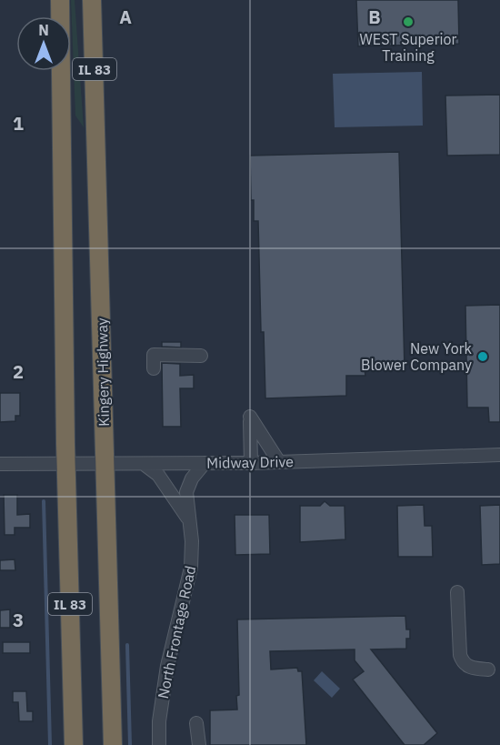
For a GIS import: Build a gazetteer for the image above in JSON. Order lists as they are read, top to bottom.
{
  "streets": {
    "highway": ["IL 83", "Kingery Highway"],
    "street": ["Midway Drive", "North Frontage Road"]
  },
  "crossings": [
    ["IL 83", "Midway Drive"],
    ["Kingery Highway", "Midway Drive"],
    ["Midway Drive", "North Frontage Road"]
  ],
  "places": ["WEST Superior Training", "New York Blower Company"],
  "north": "top",
  "grid": {
    "columns": ["A", "B"],
    "rows": ["1", "2", "3"]
  }
}
